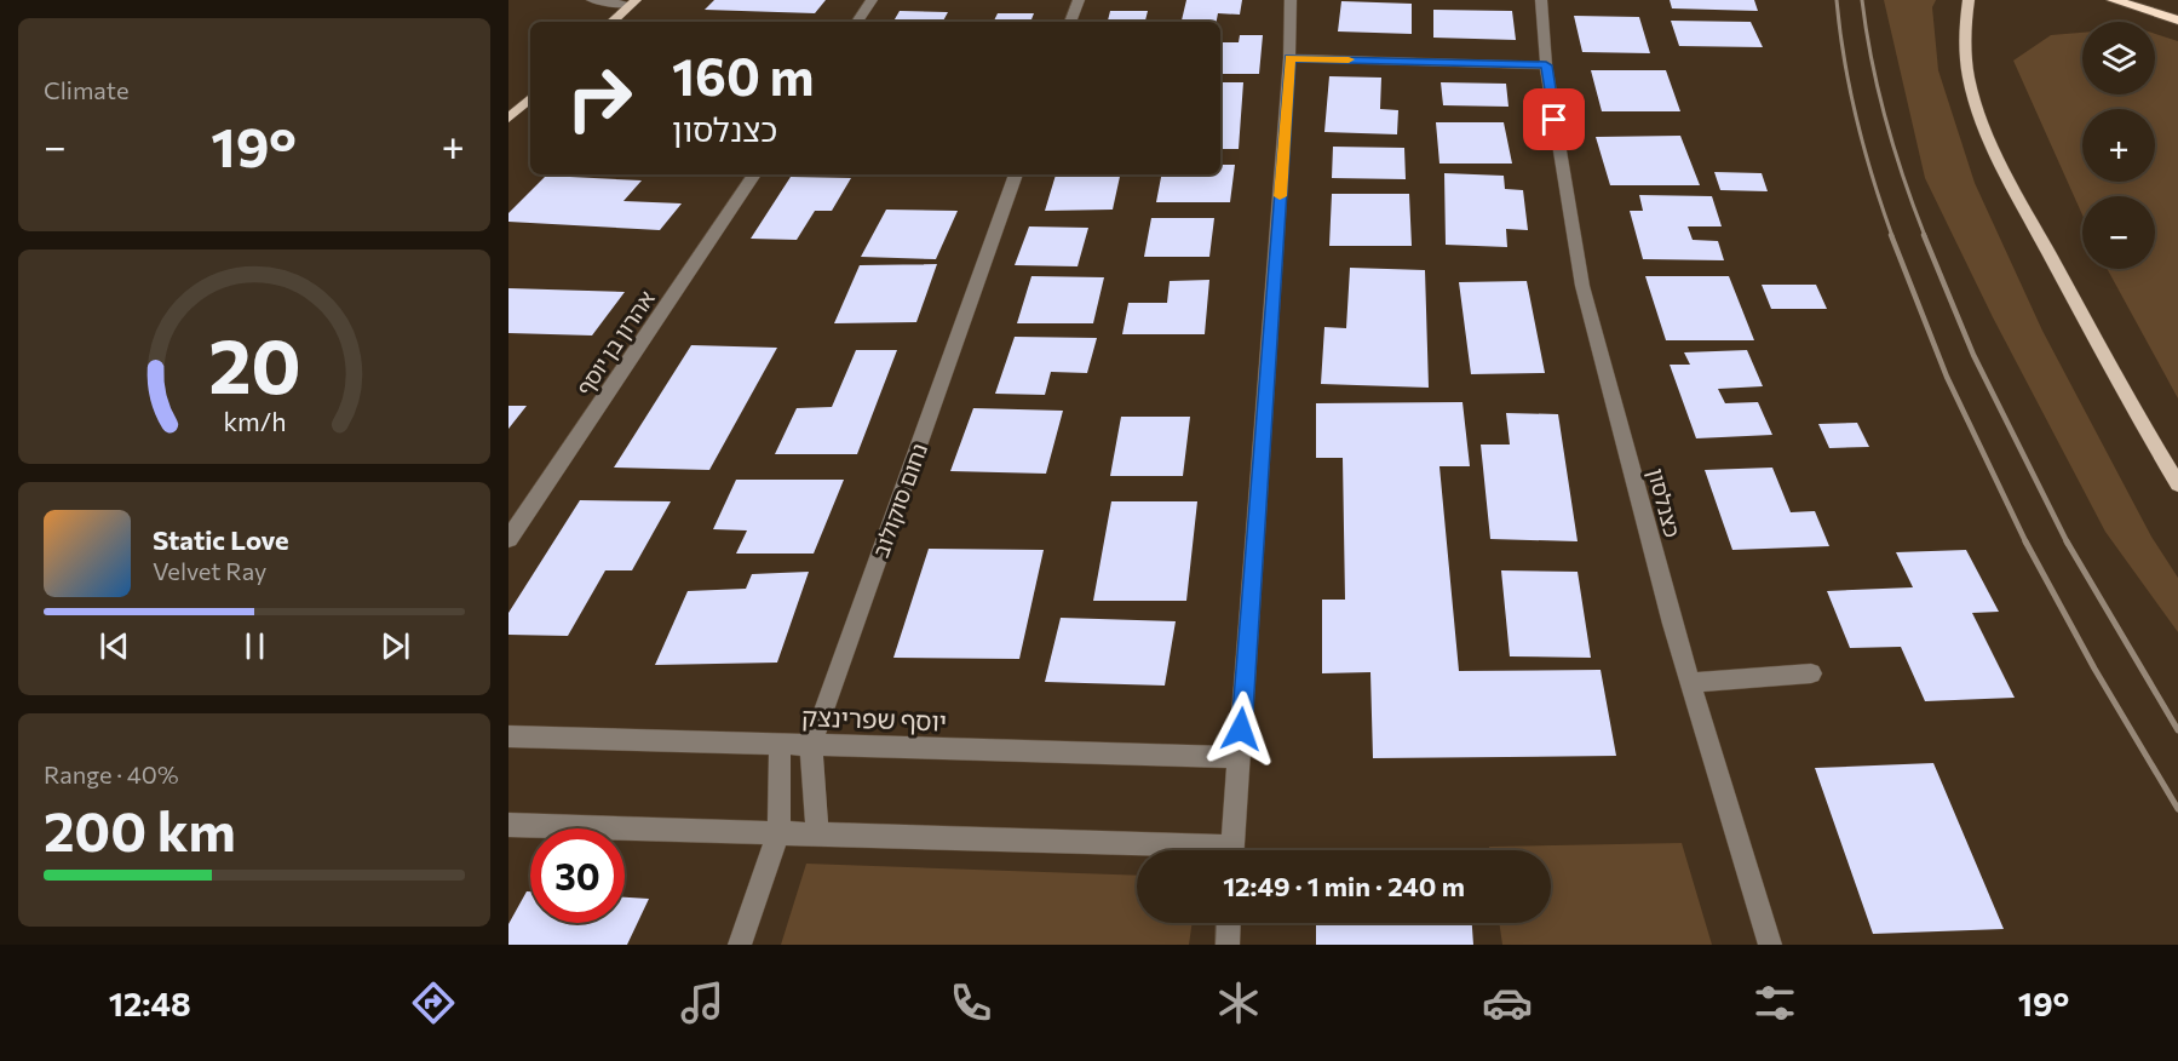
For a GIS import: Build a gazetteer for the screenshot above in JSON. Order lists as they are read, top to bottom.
{
  "streets": {
    "street": [
      "אהרון בן יוסף",
      "נחום סוקולוב",
      "כצנלסון",
      "יוסף שפרינצק"
    ]
  },
  "crossings": [
    ["נחום סוקולוב", "יוסף שפרינצק"]
  ],
  "page": {
    "tile": [
      "Climate",
      ["Range · 40%", "200 km"]
    ],
    "map_buttons": ["+", "−"],
    "turn": ["160 m", "כצנלסון"],
    "heat": ["−", "19°", "+"],
    "song": ["Static Love", "Velvet Ray"],
    "limit": "30",
    "trip": "12:49 · 1 min · 240 m",
    "tabs": ["12:48", "19°"],
    "gauge": ["20", "km/h"]
  }
}
